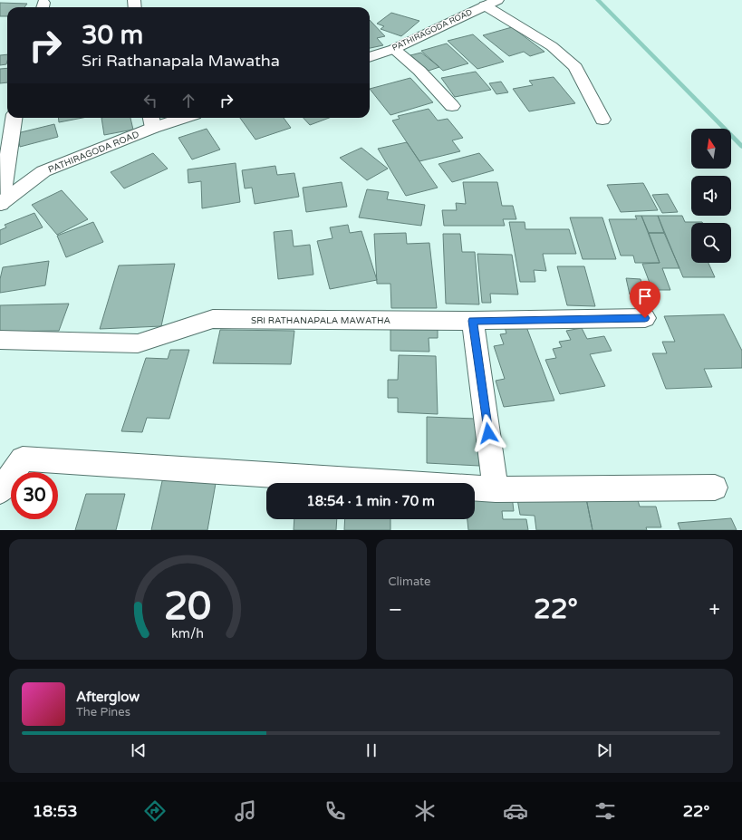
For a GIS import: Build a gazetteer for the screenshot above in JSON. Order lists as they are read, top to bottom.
{
  "streets": {
    "street": ["PATHIRAGODA ROAD", "SRI RATHANAPALA MAWATHA"]
  },
  "north": "top",
  "page": {
    "turn": ["30 m", "Sri Rathanapala Mawatha"],
    "limit": "30",
    "trip": "18:54 · 1 min · 70 m",
    "tile": "Climate",
    "heat": ["−", "22°", "+"],
    "song": ["Afterglow", "The Pines"],
    "tabs": ["18:53", "22°"],
    "gauge": ["20", "km/h"]
  }
}
